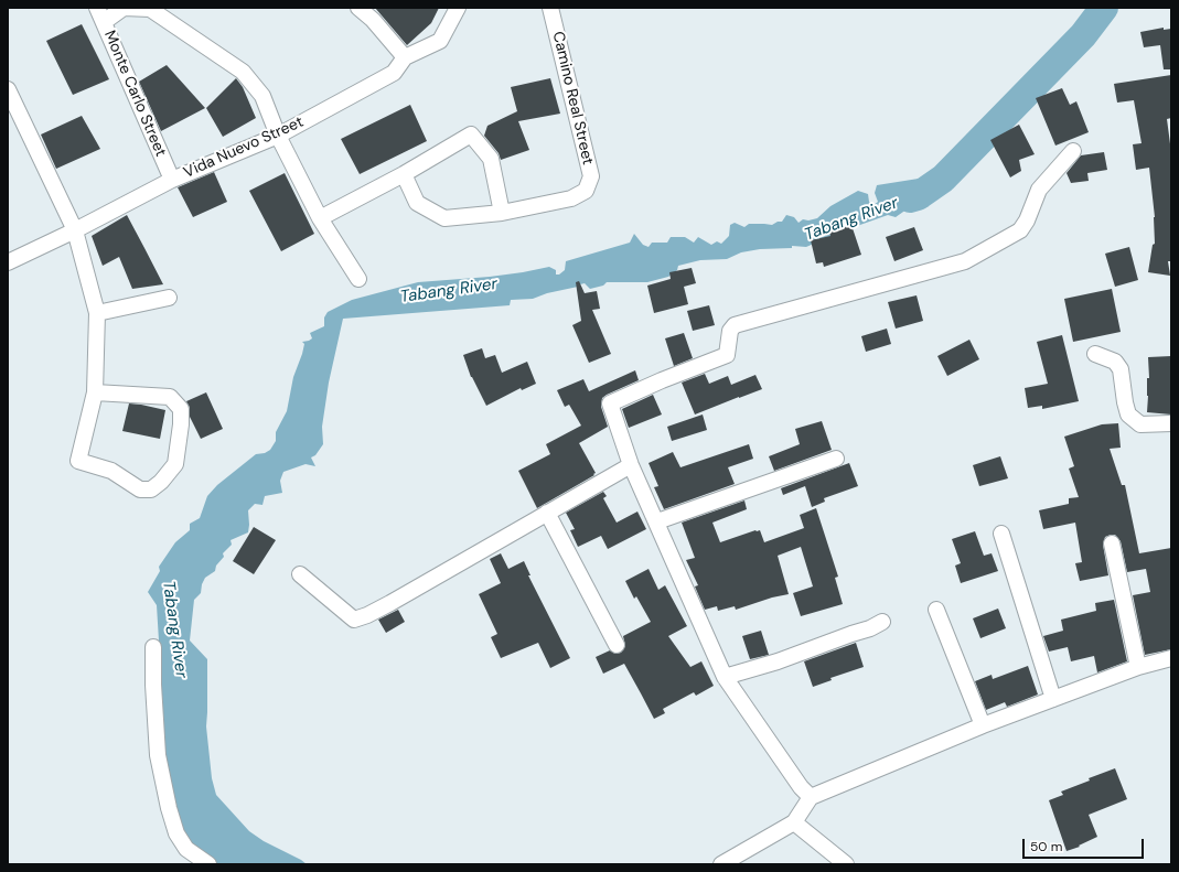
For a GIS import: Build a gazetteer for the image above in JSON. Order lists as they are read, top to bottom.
{
  "streets": {
    "street": ["Monte Carlo Street", "Camino Real Street", "Vida Nuevo Street"]
  },
  "crossings": [
    ["Monte Carlo Street", "Vida Nuevo Street"]
  ],
  "water": ["Tabang River"],
  "scale_bar": "50 m"
}
